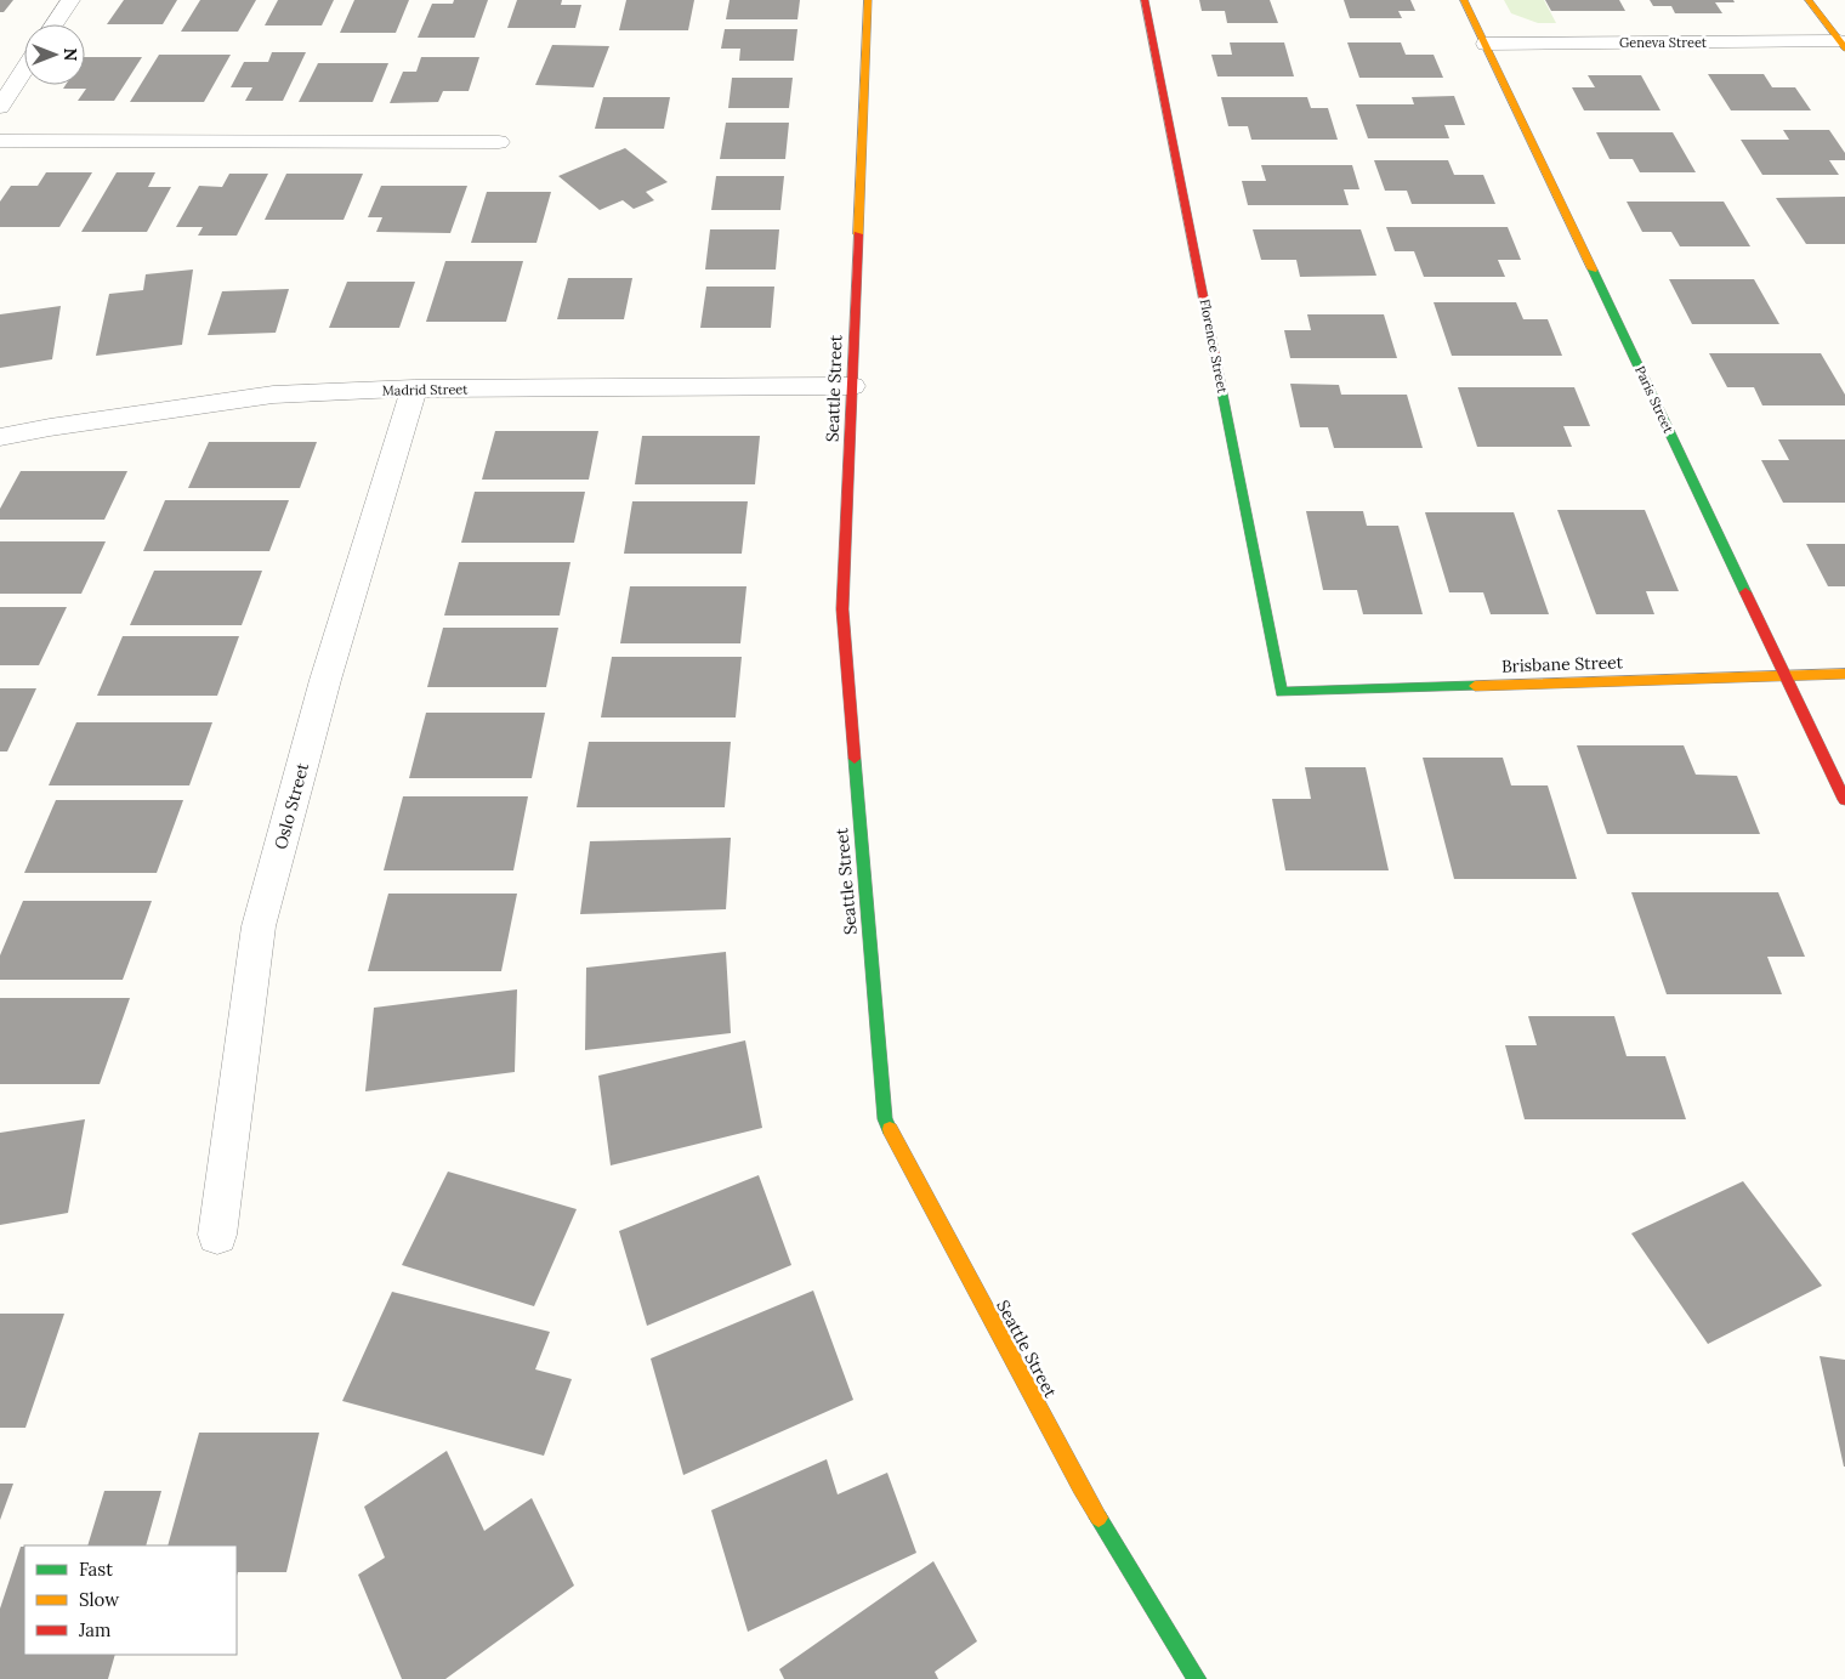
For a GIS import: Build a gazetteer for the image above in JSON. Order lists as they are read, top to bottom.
{
  "streets": {
    "street": [
      "Geneva Street",
      "Florence Street",
      "Seattle Street",
      "Madrid Street",
      "Paris Street",
      "Brisbane Street",
      "Oslo Street"
    ]
  },
  "crossings": [
    ["Geneva Street", "Paris Street"],
    ["Florence Street", "Brisbane Street"],
    ["Seattle Street", "Madrid Street"],
    ["Madrid Street", "Oslo Street"],
    ["Paris Street", "Brisbane Street"]
  ],
  "legend": ["Fast", "Slow", "Jam"],
  "north": "right"
}
